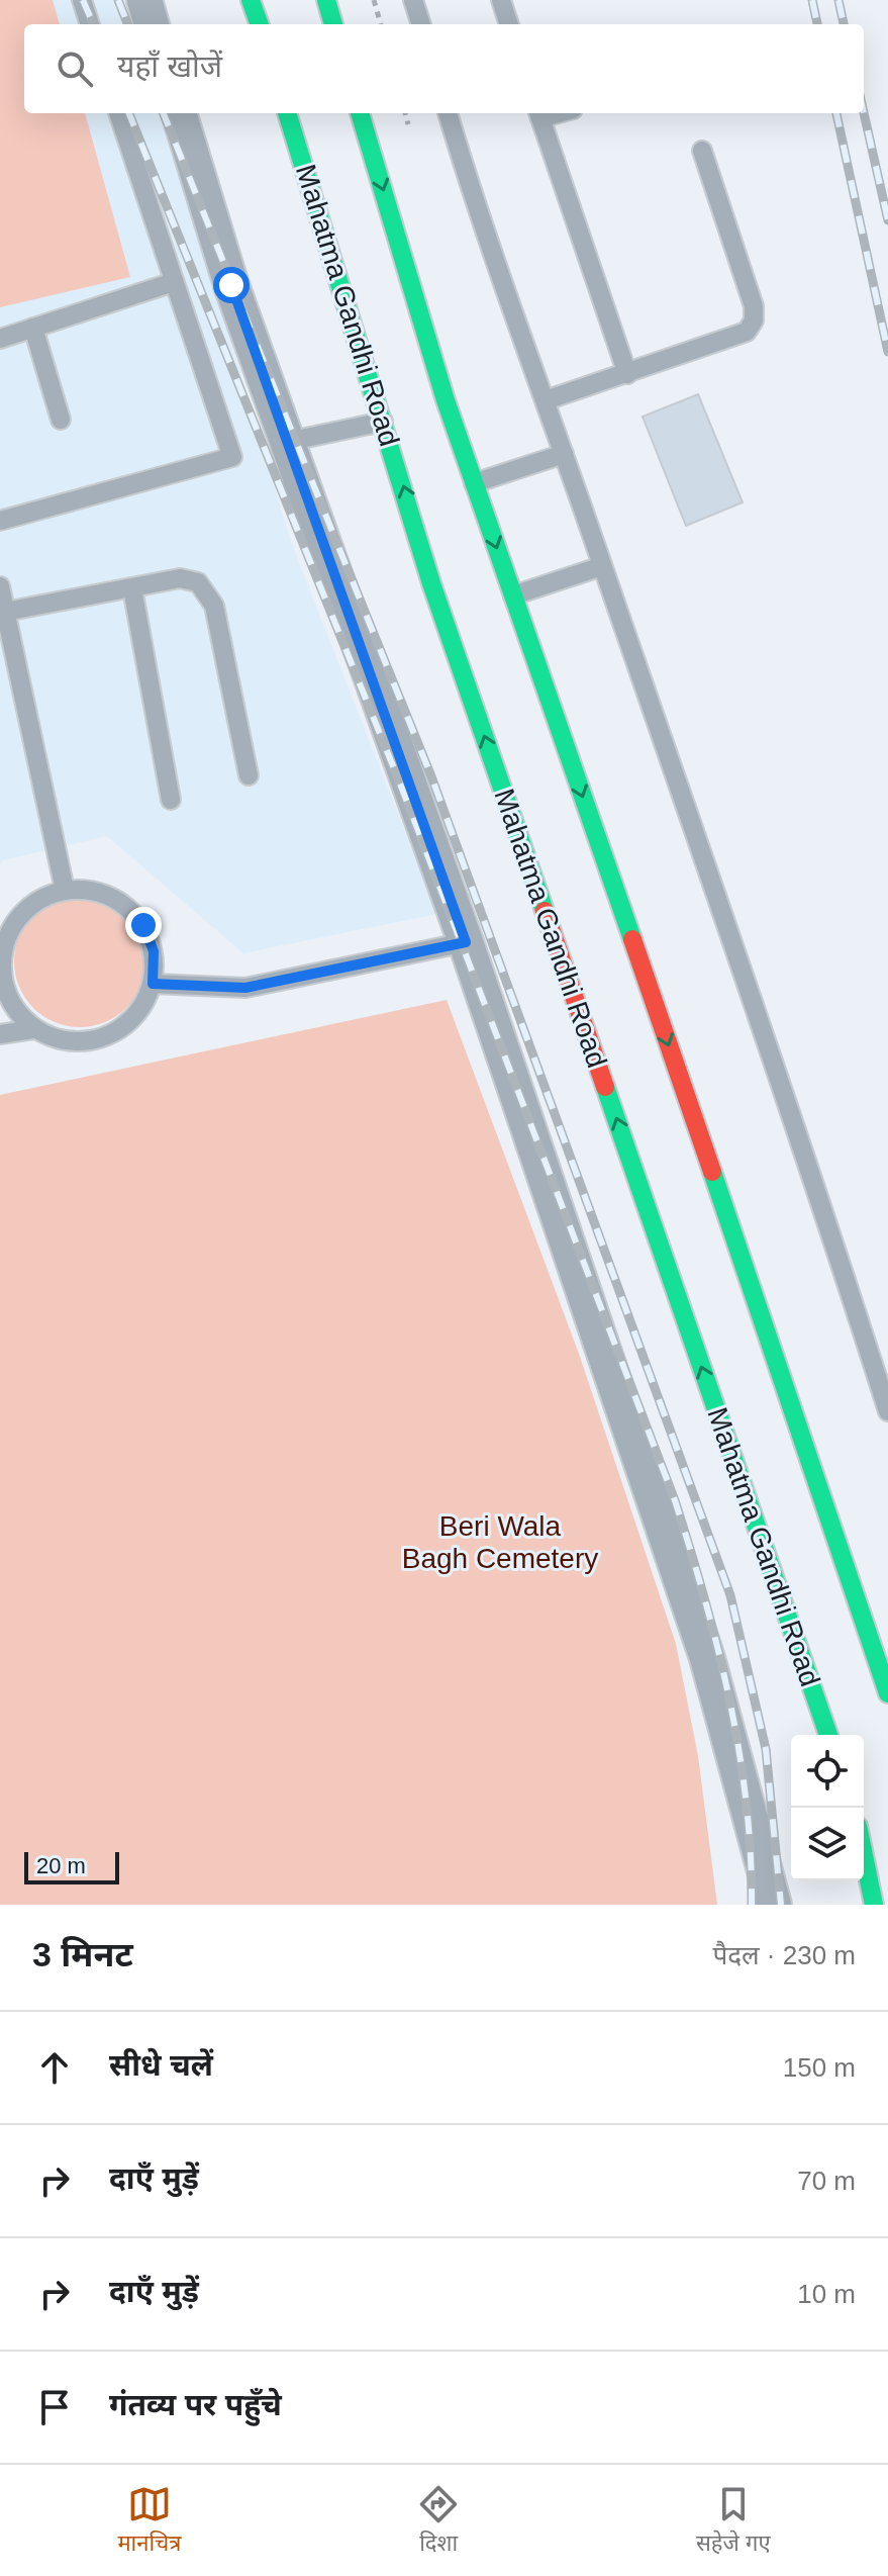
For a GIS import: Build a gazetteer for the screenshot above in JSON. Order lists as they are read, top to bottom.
{
  "streets": {
    "main road": ["Mahatma Gandhi Road"]
  },
  "parks": ["Beri Wala Bagh Cemetery"],
  "scale_bar": "20 m",
  "page": {
    "search": "यहाँ खोजें",
    "scale": "20 m",
    "heading": ["3 मिनट", "पैदल · 230 m"],
    "list": [
      ["सीधे चलें", "150 m"],
      ["दाएँ मुड़ें", "70 m"],
      ["दाएँ मुड़ें", "10 m"],
      "गंतव्य पर पहुँचे"
    ],
    "nav": ["मानचित्र", "दिशा", "सहेजे गए"]
  }
}
